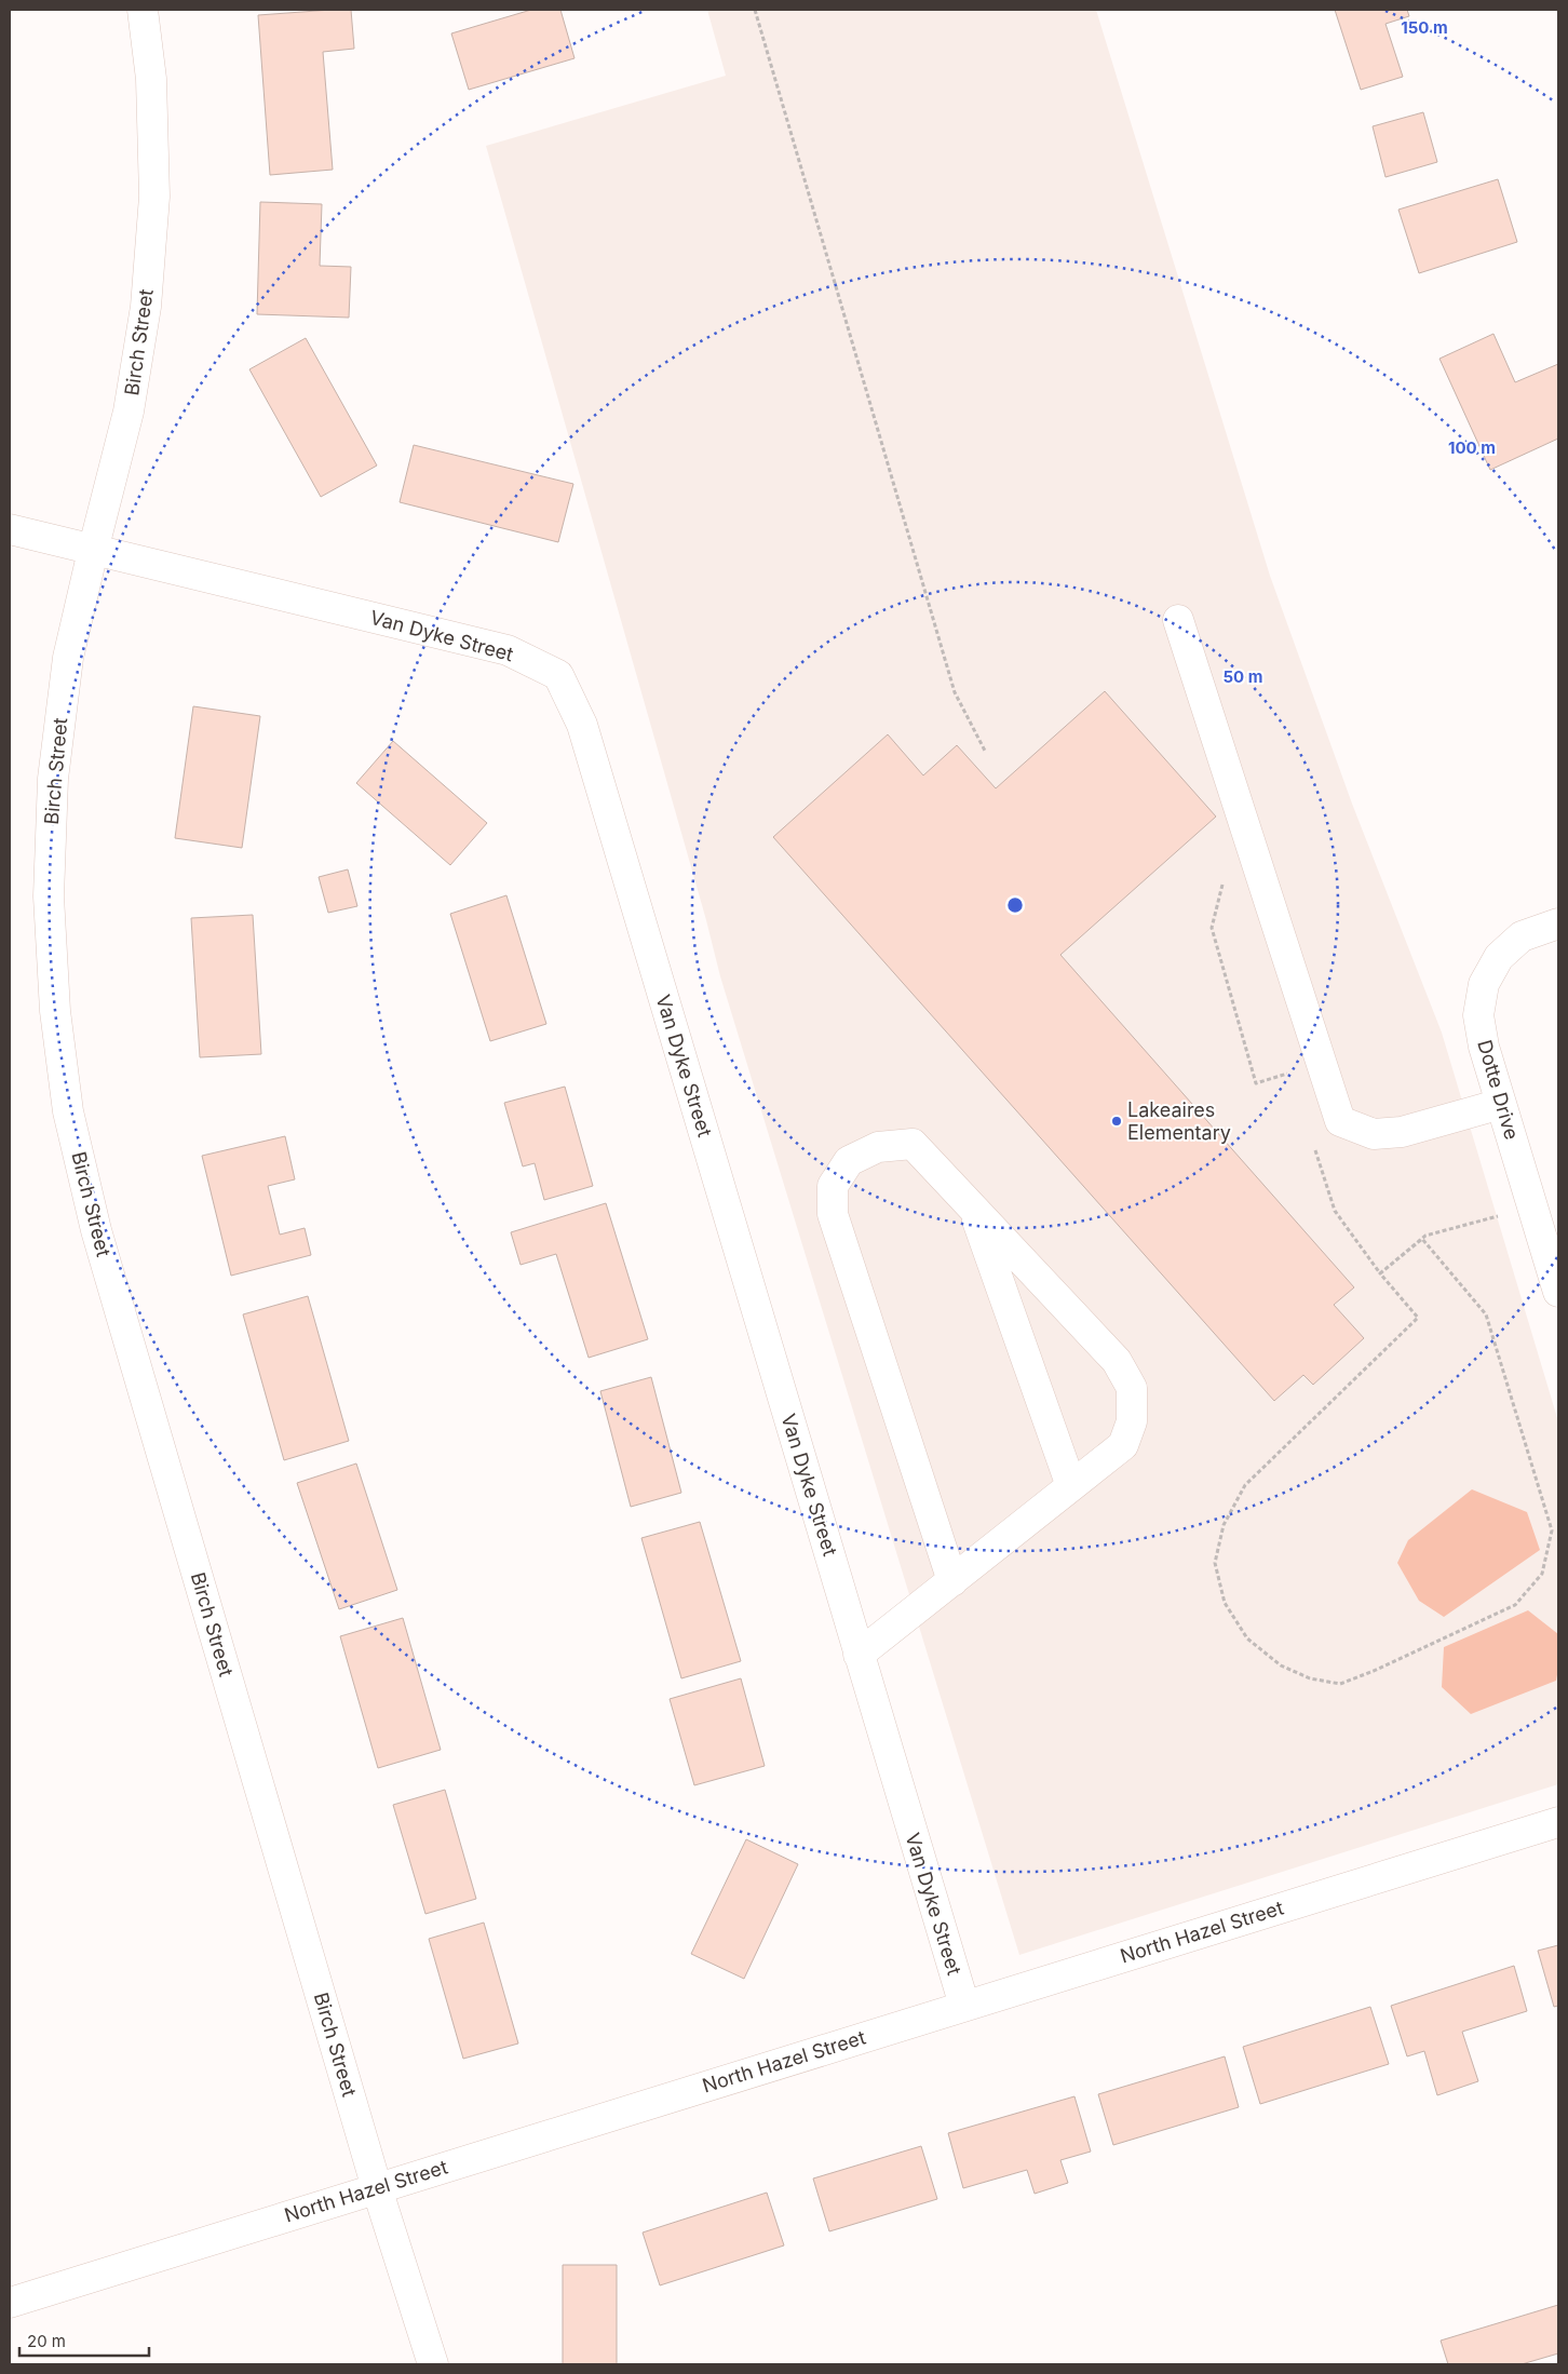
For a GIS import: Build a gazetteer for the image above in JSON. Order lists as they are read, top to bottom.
{
  "streets": {
    "street": [
      "Birch Street",
      "Van Dyke Street",
      "Dotte Drive",
      "North Hazel Street"
    ]
  },
  "crossings": [
    ["Birch Street", "Van Dyke Street"],
    ["Birch Street", "North Hazel Street"],
    ["Van Dyke Street", "North Hazel Street"]
  ],
  "places": ["Lakeaires Elementary"],
  "scale_bar": "20 m",
  "rings": ["150 m", "100 m", "50 m"]
}
